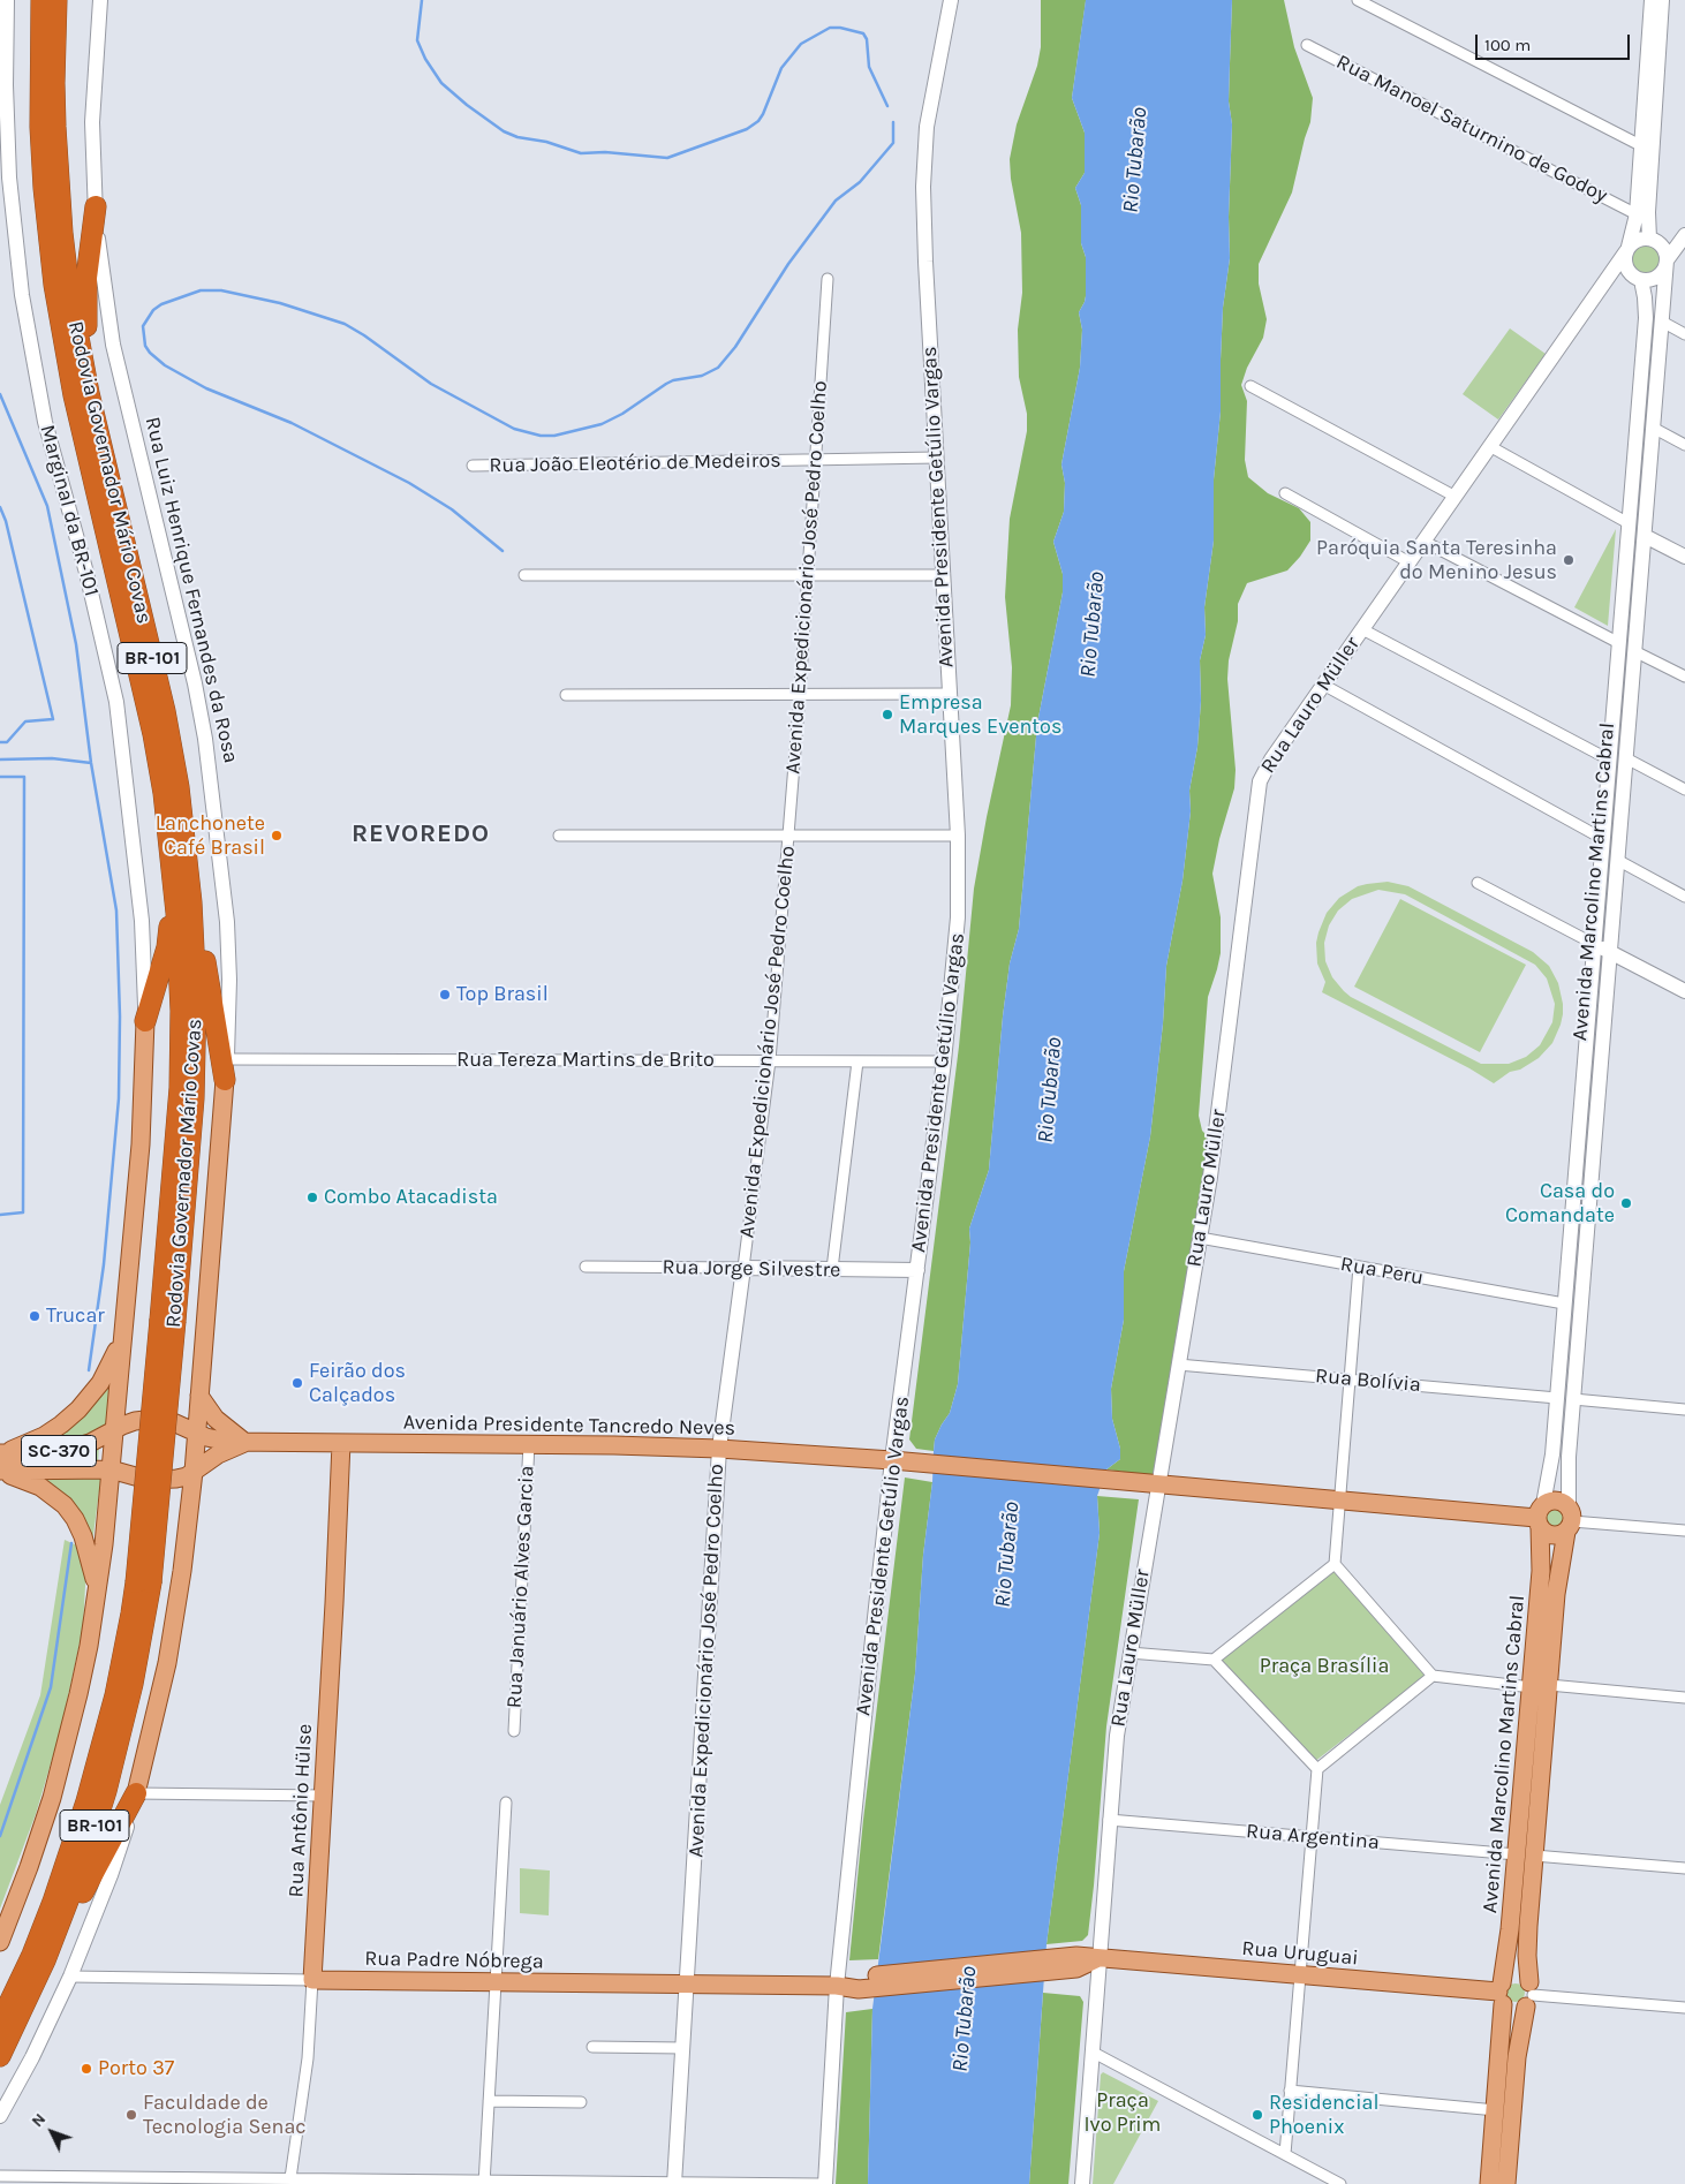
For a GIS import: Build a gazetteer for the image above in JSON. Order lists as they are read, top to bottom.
{
  "streets": {
    "highway": ["Rodovia Governador Mário Covas", "BR-101"],
    "main road": [
      "Avenida Presidente Getúlio Vargas",
      "Marginal da BR-101",
      "Avenida Expedicionário José Pedro Coelho",
      "Rua Luiz Henrique Fernandes da Rosa",
      "Rua Lauro Müller",
      "Avenida Marcolino Martins Cabral",
      "Rua Jorge Silvestre",
      "Avenida Presidente Tancredo Neves",
      "SC-370",
      "Rua Antônio Hülse",
      "Rua Uruguai",
      "Rua Padre Nóbrega"
    ],
    "street": [
      "Rua Manoel Saturnino de Godoy",
      "Rua João Eleotério de Medeiros",
      "Rua Tereza Martins de Brito",
      "Rua Peru",
      "Rua Bolívia",
      "Rua Januário Alves Garcia",
      "Rua Argentina"
    ]
  },
  "crossings": [
    ["Rua João Eleotério de Medeiros", "Avenida Presidente Getúlio Vargas"],
    ["Rua João Eleotério de Medeiros", "Avenida Expedicionário José Pedro Coelho"],
    ["Avenida Presidente Getúlio Vargas", "Rua Tereza Martins de Brito"],
    ["Avenida Presidente Getúlio Vargas", "Rua Jorge Silvestre"],
    ["Avenida Presidente Getúlio Vargas", "Avenida Presidente Tancredo Neves"],
    ["Avenida Presidente Getúlio Vargas", "Rua Padre Nóbrega"],
    ["Avenida Expedicionário José Pedro Coelho", "Rua Tereza Martins de Brito"],
    ["Avenida Expedicionário José Pedro Coelho", "Rua Jorge Silvestre"],
    ["Avenida Expedicionário José Pedro Coelho", "Avenida Presidente Tancredo Neves"],
    ["Avenida Expedicionário José Pedro Coelho", "Rua Padre Nóbrega"],
    ["Rua Luiz Henrique Fernandes da Rosa", "Rua Tereza Martins de Brito"],
    ["Rua Luiz Henrique Fernandes da Rosa", "Avenida Presidente Tancredo Neves"],
    ["Rua Luiz Henrique Fernandes da Rosa", "SC-370"],
    ["Rua Lauro Müller", "Avenida Marcolino Martins Cabral"],
    ["Rua Lauro Müller", "Rua Peru"],
    ["Rua Lauro Müller", "Rua Bolívia"],
    ["Rua Lauro Müller", "Avenida Presidente Tancredo Neves"],
    ["Rua Lauro Müller", "Rua Argentina"],
    ["Rua Lauro Müller", "Rua Uruguai"],
    ["Avenida Marcolino Martins Cabral", "Rua Peru"],
    ["Avenida Marcolino Martins Cabral", "Rua Bolívia"],
    ["Avenida Marcolino Martins Cabral", "Avenida Presidente Tancredo Neves"],
    ["Avenida Marcolino Martins Cabral", "Rua Argentina"],
    ["Avenida Marcolino Martins Cabral", "Rua Uruguai"],
    ["Avenida Presidente Tancredo Neves", "SC-370"],
    ["Avenida Presidente Tancredo Neves", "Rua Januário Alves Garcia"],
    ["Avenida Presidente Tancredo Neves", "Rua Antônio Hülse"],
    ["Rua Antônio Hülse", "Rua Padre Nóbrega"],
    ["Rua Uruguai", "Rua Padre Nóbrega"]
  ],
  "districts": ["REVOREDO"],
  "water": ["Rio Tubarão"],
  "parks": ["Praça Brasília", "Praça Ivo Prim"],
  "places": [
    "Paróquia Santa Teresinha do Menino Jesus",
    "Empresa Marques Eventos",
    "Lanchonete Café Brasil",
    "Top Brasil",
    "Combo Atacadista",
    "Casa do Comandate",
    "Trucar",
    "Feirão dos Calçados",
    "Porto 37",
    "Faculdade de Tecnologia Senac",
    "Residencial Phoenix"
  ],
  "scale_bar": "100 m",
  "north": "top left"
}
